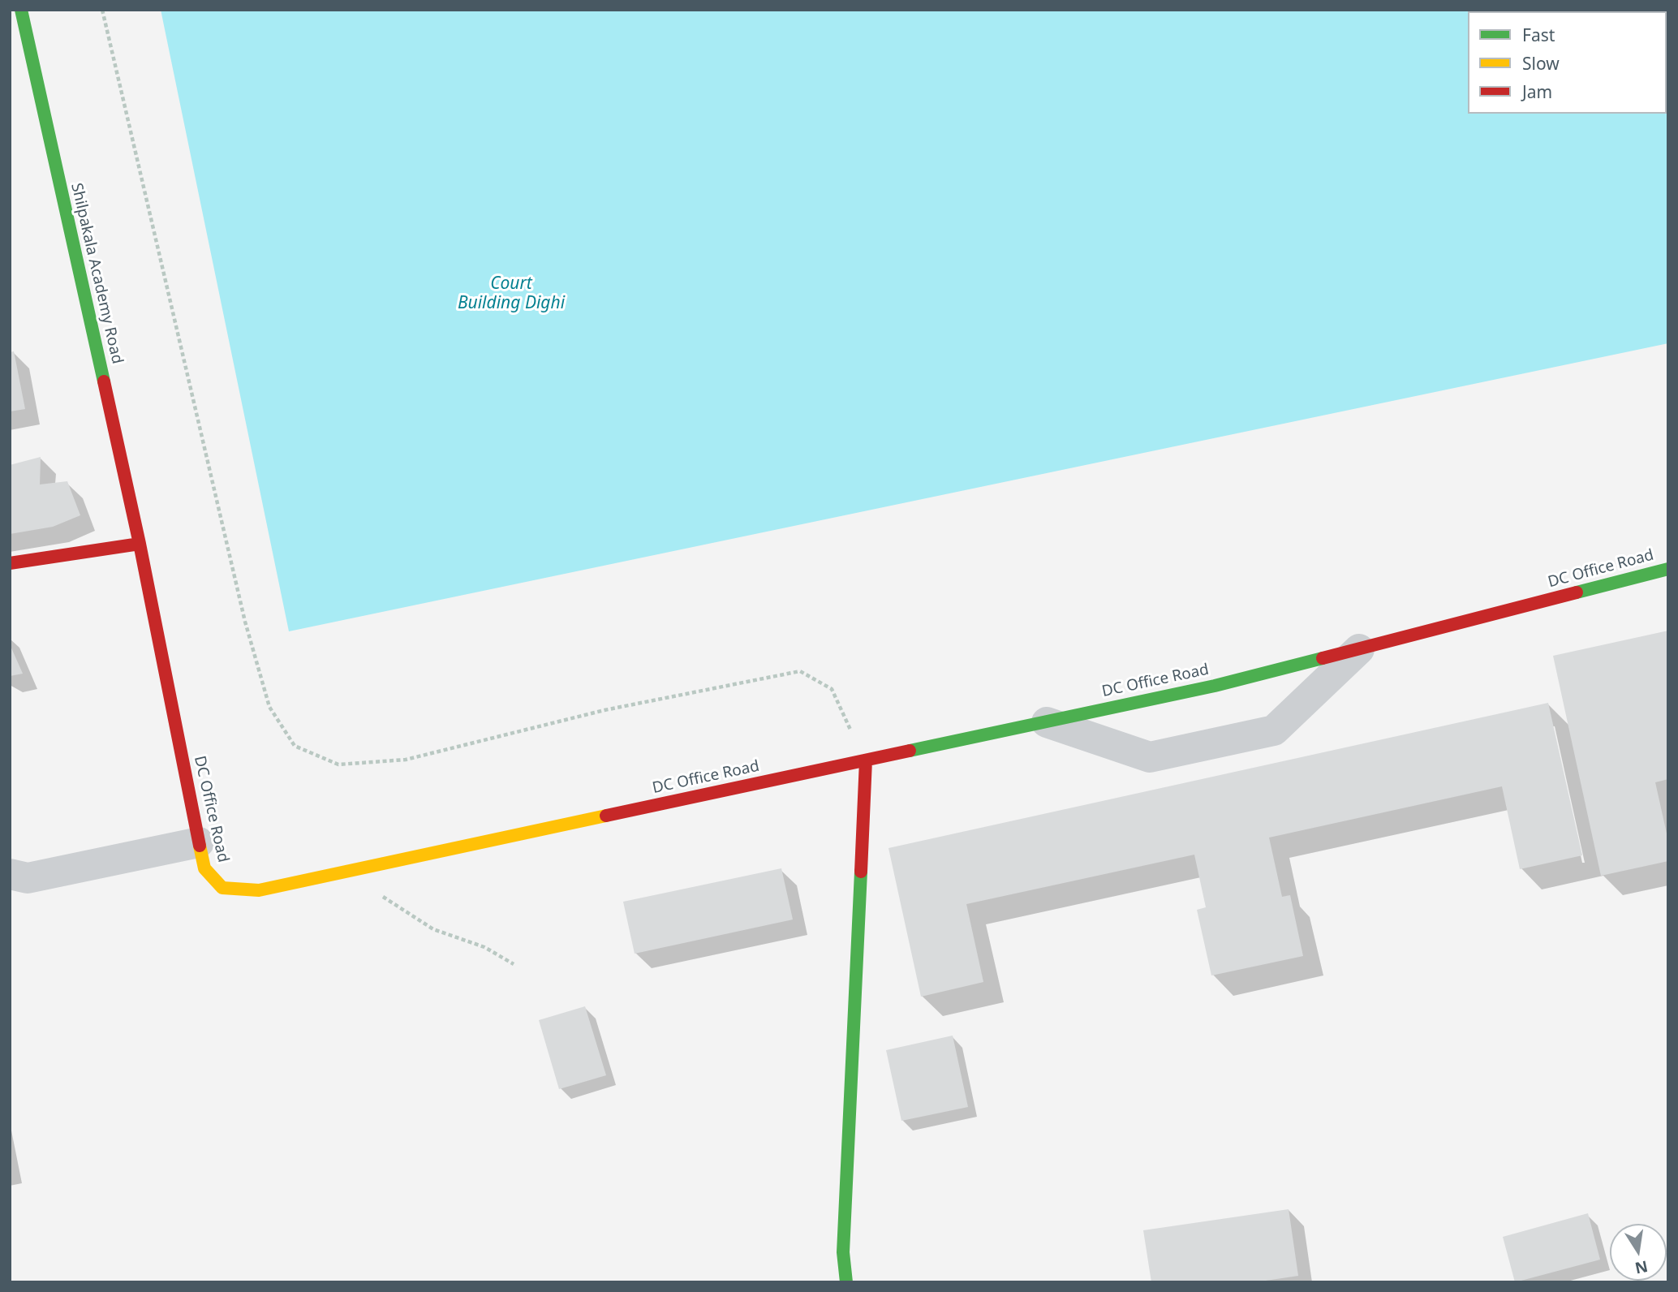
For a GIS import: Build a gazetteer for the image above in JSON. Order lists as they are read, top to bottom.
{
  "streets": {
    "street": ["Shilpakala Academy Road", "DC Office Road"]
  },
  "crossings": [
    ["Shilpakala Academy Road", "DC Office Road"]
  ],
  "water": ["Court Building Dighi"],
  "legend": ["Fast", "Slow", "Jam"],
  "north": "bottom"
}
